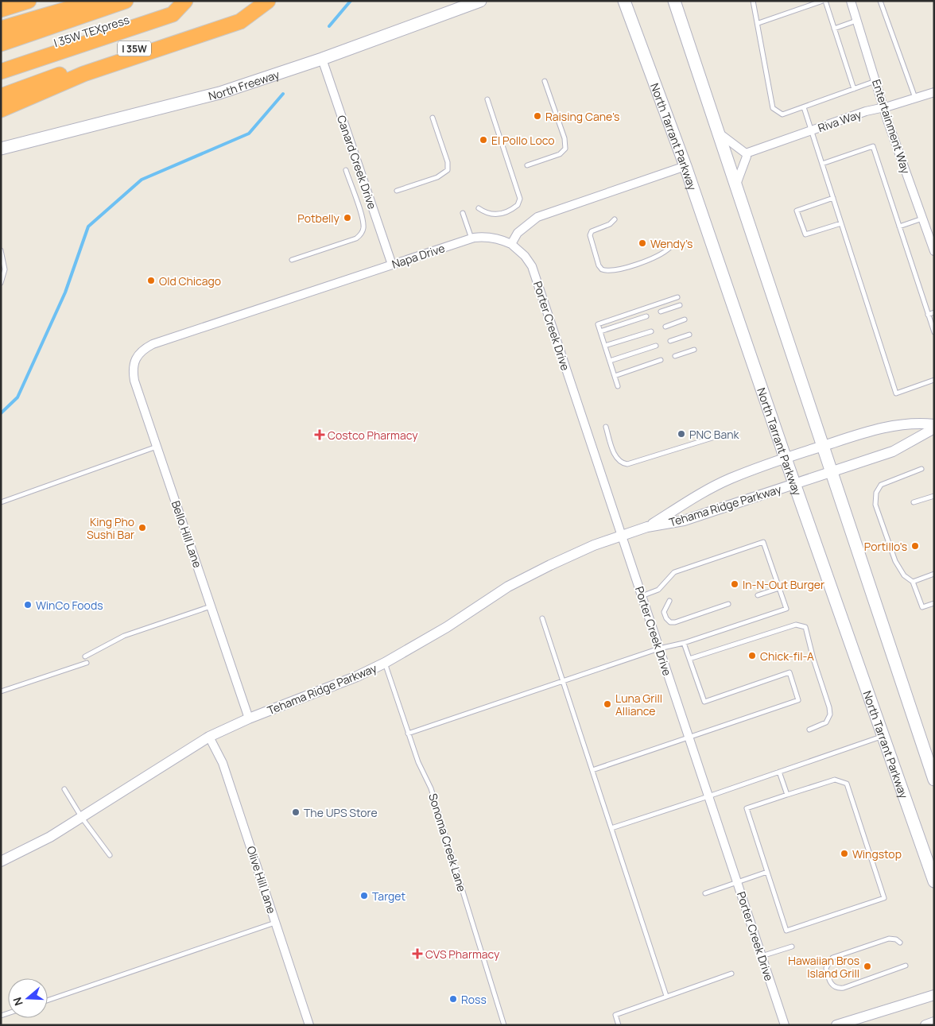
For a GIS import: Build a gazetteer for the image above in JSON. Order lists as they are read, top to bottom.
{
  "streets": {
    "highway": ["I 35W TEXpress", "I 35W"],
    "main road": ["North Freeway", "North Tarrant Parkway"],
    "street": [
      "Riva Way",
      "Entertainment Way",
      "Canard Creek Drive",
      "Napa Drive",
      "Porter Creek Drive",
      "Tehama Ridge Parkway",
      "Bello Hill Lane",
      "Olive Hill Lane"
    ],
    "lane": ["Sonoma Creek Lane"]
  },
  "crossings": [
    ["North Freeway", "Canard Creek Drive"],
    ["Riva Way", "Entertainment Way"],
    ["North Tarrant Parkway", "Tehama Ridge Parkway"],
    ["Canard Creek Drive", "Napa Drive"],
    ["Napa Drive", "Porter Creek Drive"],
    ["Napa Drive", "Bello Hill Lane"],
    ["Porter Creek Drive", "Tehama Ridge Parkway"],
    ["Tehama Ridge Parkway", "Bello Hill Lane"],
    ["Tehama Ridge Parkway", "Sonoma Creek Lane"],
    ["Tehama Ridge Parkway", "Olive Hill Lane"]
  ],
  "places": {
    "other": [
      "Raising Cane's",
      "El Pollo Loco",
      "Potbelly",
      "Wendy's",
      "Old Chicago",
      "PNC Bank",
      "King Pho Sushi Bar",
      "Portillo's",
      "In-N-Out Burger",
      "WinCo Foods",
      "Chick-fil-A",
      "Luna Grill Alliance",
      "The UPS Store",
      "Wingstop",
      "Target",
      "Hawaiian Bros Island Grill",
      "Ross"
    ],
    "health": ["Costco Pharmacy", "CVS Pharmacy"]
  },
  "north": "left"
}
